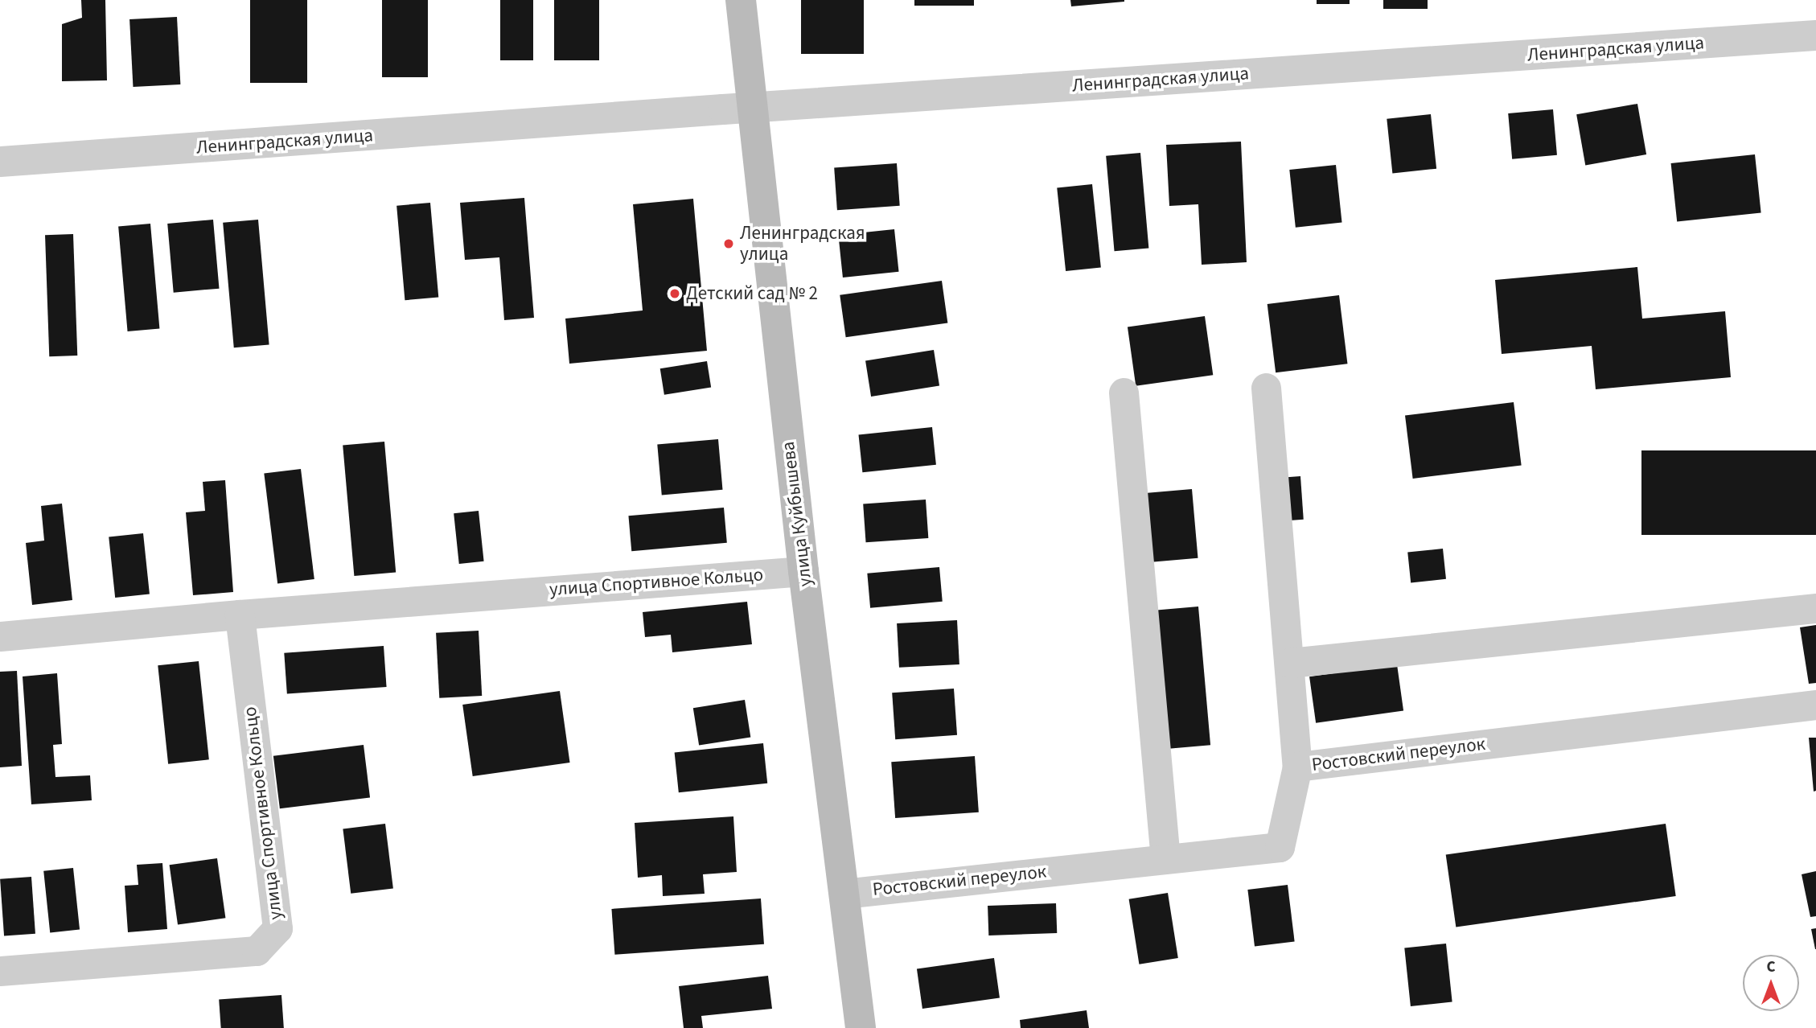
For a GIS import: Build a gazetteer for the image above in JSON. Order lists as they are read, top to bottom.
{
  "streets": {
    "main road": ["улица Куйбышева"],
    "street": ["Ленинградская улица", "улица Спортивное Кольцо", "Ростовский переулок"]
  },
  "crossings": [
    ["Ленинградская улица", "улица Куйбышева"],
    ["улица Куйбышева", "улица Спортивное Кольцо"],
    ["улица Куйбышева", "Ростовский переулок"]
  ],
  "places": ["Ленинградская улица", "Детский сад № 2"],
  "north": "top"
}
